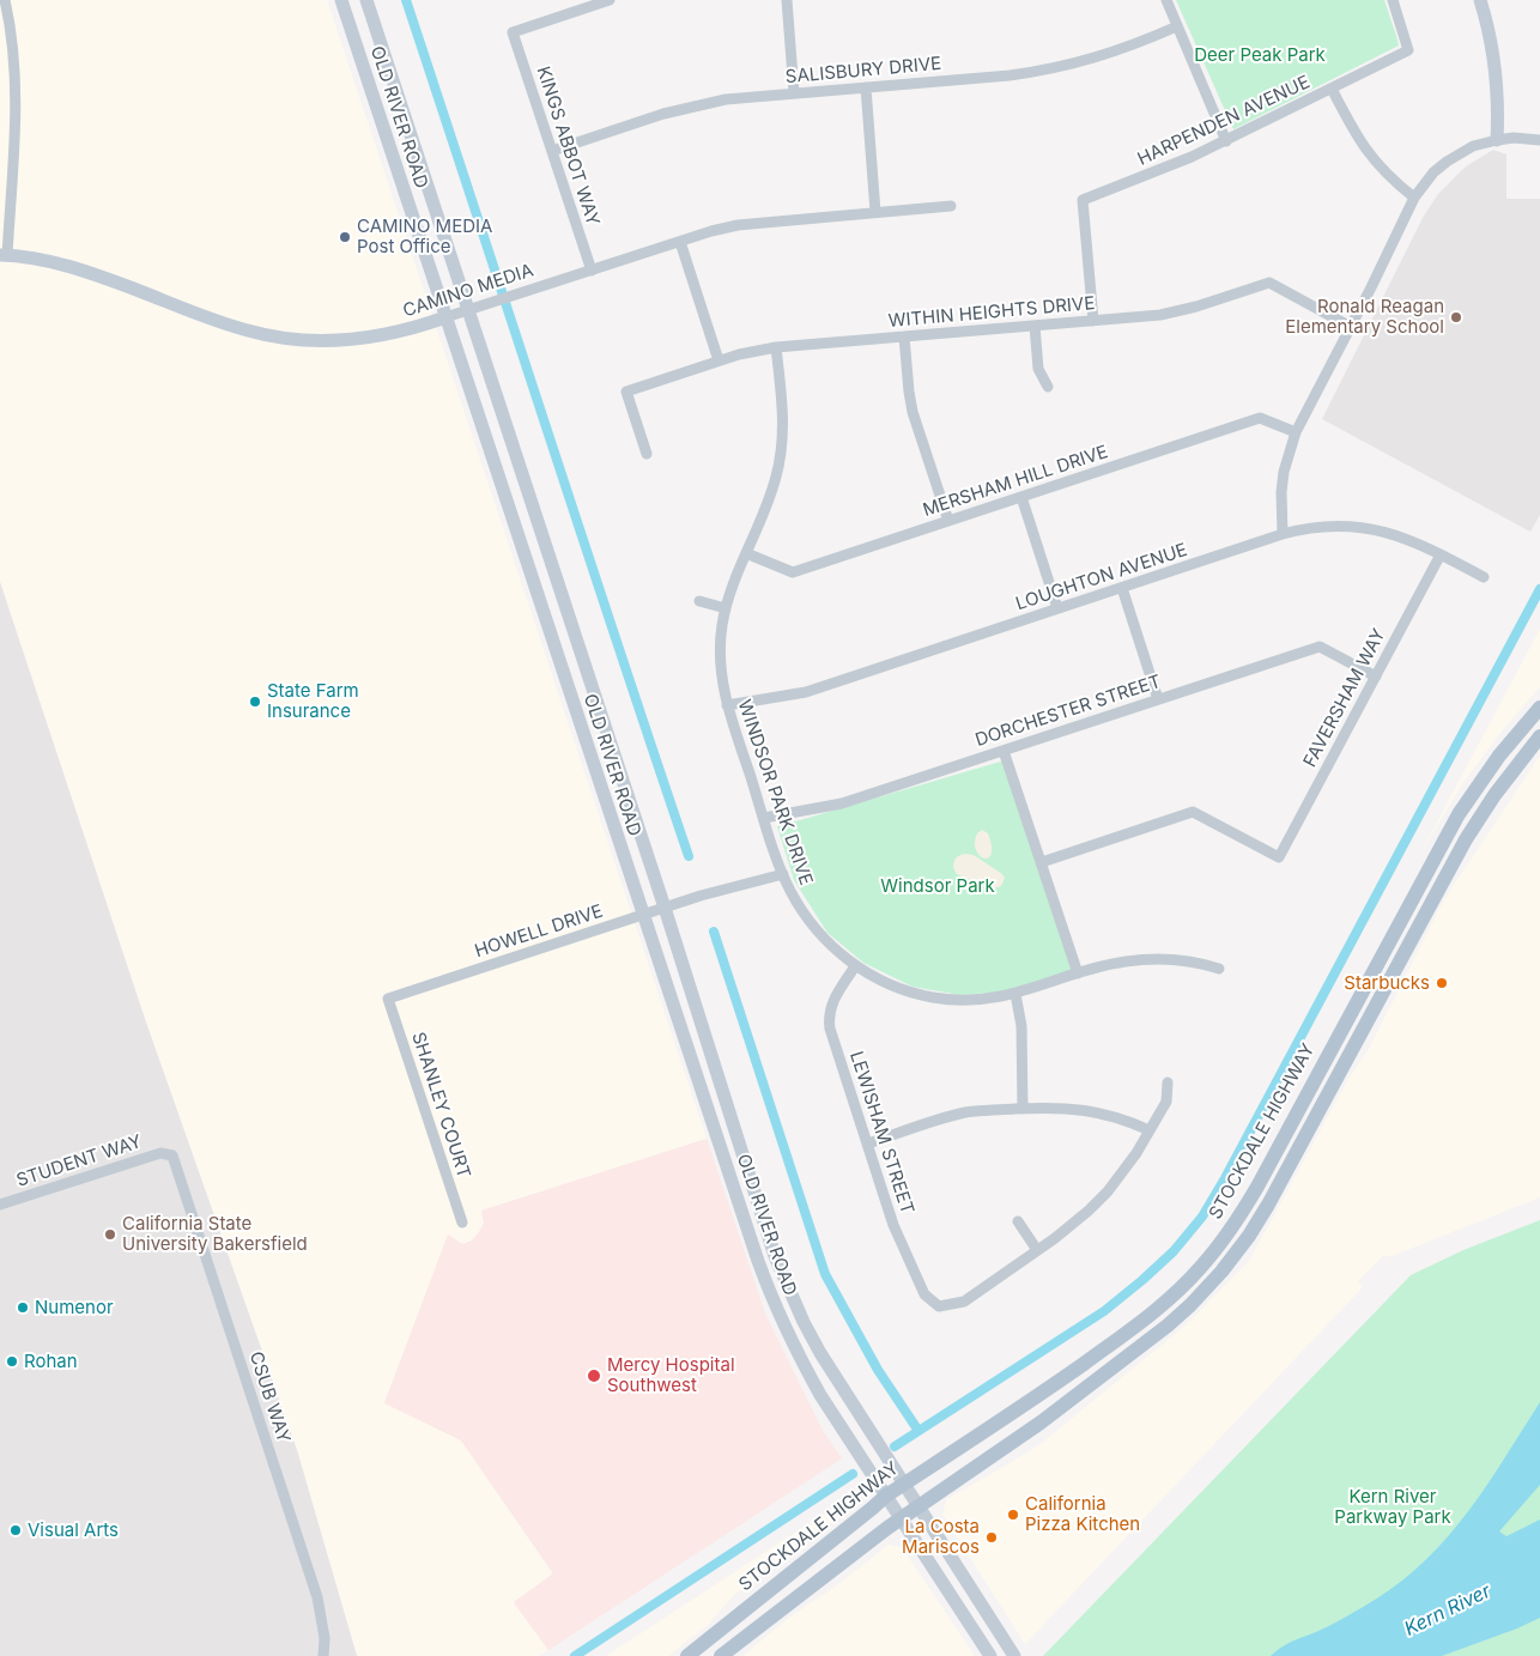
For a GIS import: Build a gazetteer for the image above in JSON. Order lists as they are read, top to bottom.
{
  "streets": {
    "main road": ["OLD RIVER ROAD", "CAMINO MEDIA", "STOCKDALE HIGHWAY"],
    "street": [
      "SALISBURY DRIVE",
      "HARPENDEN AVENUE",
      "KINGS ABBOT WAY",
      "WITHIN HEIGHTS DRIVE",
      "MERSHAM HILL DRIVE",
      "LOUGHTON AVENUE",
      "FAVERSHAM WAY",
      "DORCHESTER STREET",
      "WINDSOR PARK DRIVE",
      "HOWELL DRIVE",
      "SHANLEY COURT",
      "LEWISHAM STREET",
      "STUDENT WAY",
      "CSUB WAY"
    ]
  },
  "crossings": [
    ["SALISBURY DRIVE", "KINGS ABBOT WAY"],
    ["OLD RIVER ROAD", "CAMINO MEDIA"],
    ["OLD RIVER ROAD", "HOWELL DRIVE"],
    ["OLD RIVER ROAD", "STOCKDALE HIGHWAY"],
    ["HARPENDEN AVENUE", "WITHIN HEIGHTS DRIVE"],
    ["KINGS ABBOT WAY", "CAMINO MEDIA"],
    ["WITHIN HEIGHTS DRIVE", "WINDSOR PARK DRIVE"],
    ["MERSHAM HILL DRIVE", "WINDSOR PARK DRIVE"],
    ["LOUGHTON AVENUE", "FAVERSHAM WAY"],
    ["LOUGHTON AVENUE", "WINDSOR PARK DRIVE"],
    ["FAVERSHAM WAY", "DORCHESTER STREET"],
    ["DORCHESTER STREET", "WINDSOR PARK DRIVE"],
    ["WINDSOR PARK DRIVE", "HOWELL DRIVE"],
    ["WINDSOR PARK DRIVE", "LEWISHAM STREET"],
    ["HOWELL DRIVE", "SHANLEY COURT"],
    ["STUDENT WAY", "CSUB WAY"]
  ],
  "water": ["Kern River"],
  "parks": ["Deer Peak Park", "Windsor Park", "Kern River Parkway Park"],
  "places": [
    "CAMINO MEDIA Post Office",
    "Ronald Reagan Elementary School",
    "State Farm Insurance",
    "Starbucks",
    "California State University Bakersfield",
    "Numenor",
    "Rohan",
    "Mercy Hospital Southwest",
    "California Pizza Kitchen",
    "Visual Arts",
    "La Costa Mariscos"
  ]
}
